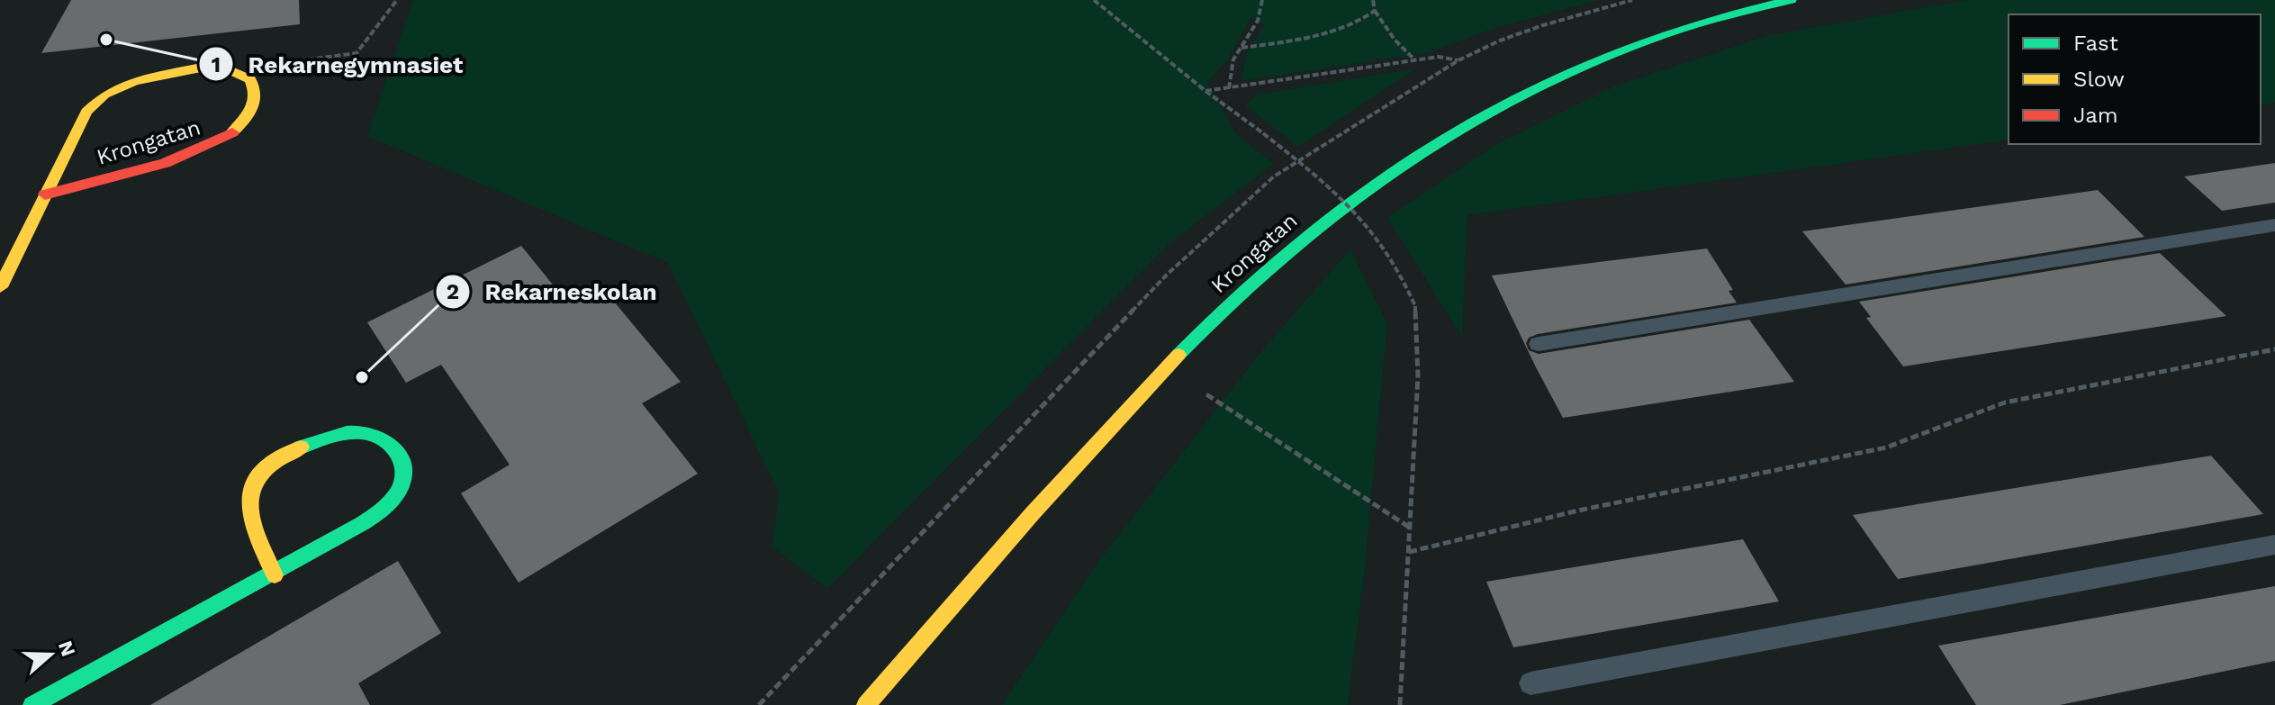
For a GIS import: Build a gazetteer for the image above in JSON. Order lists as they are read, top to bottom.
{
  "streets": {
    "street": ["Krongatan"]
  },
  "places": ["Rekarnegymnasiet", "Rekarneskolan"],
  "legend": ["Fast", "Slow", "Jam"],
  "north": "right"
}
